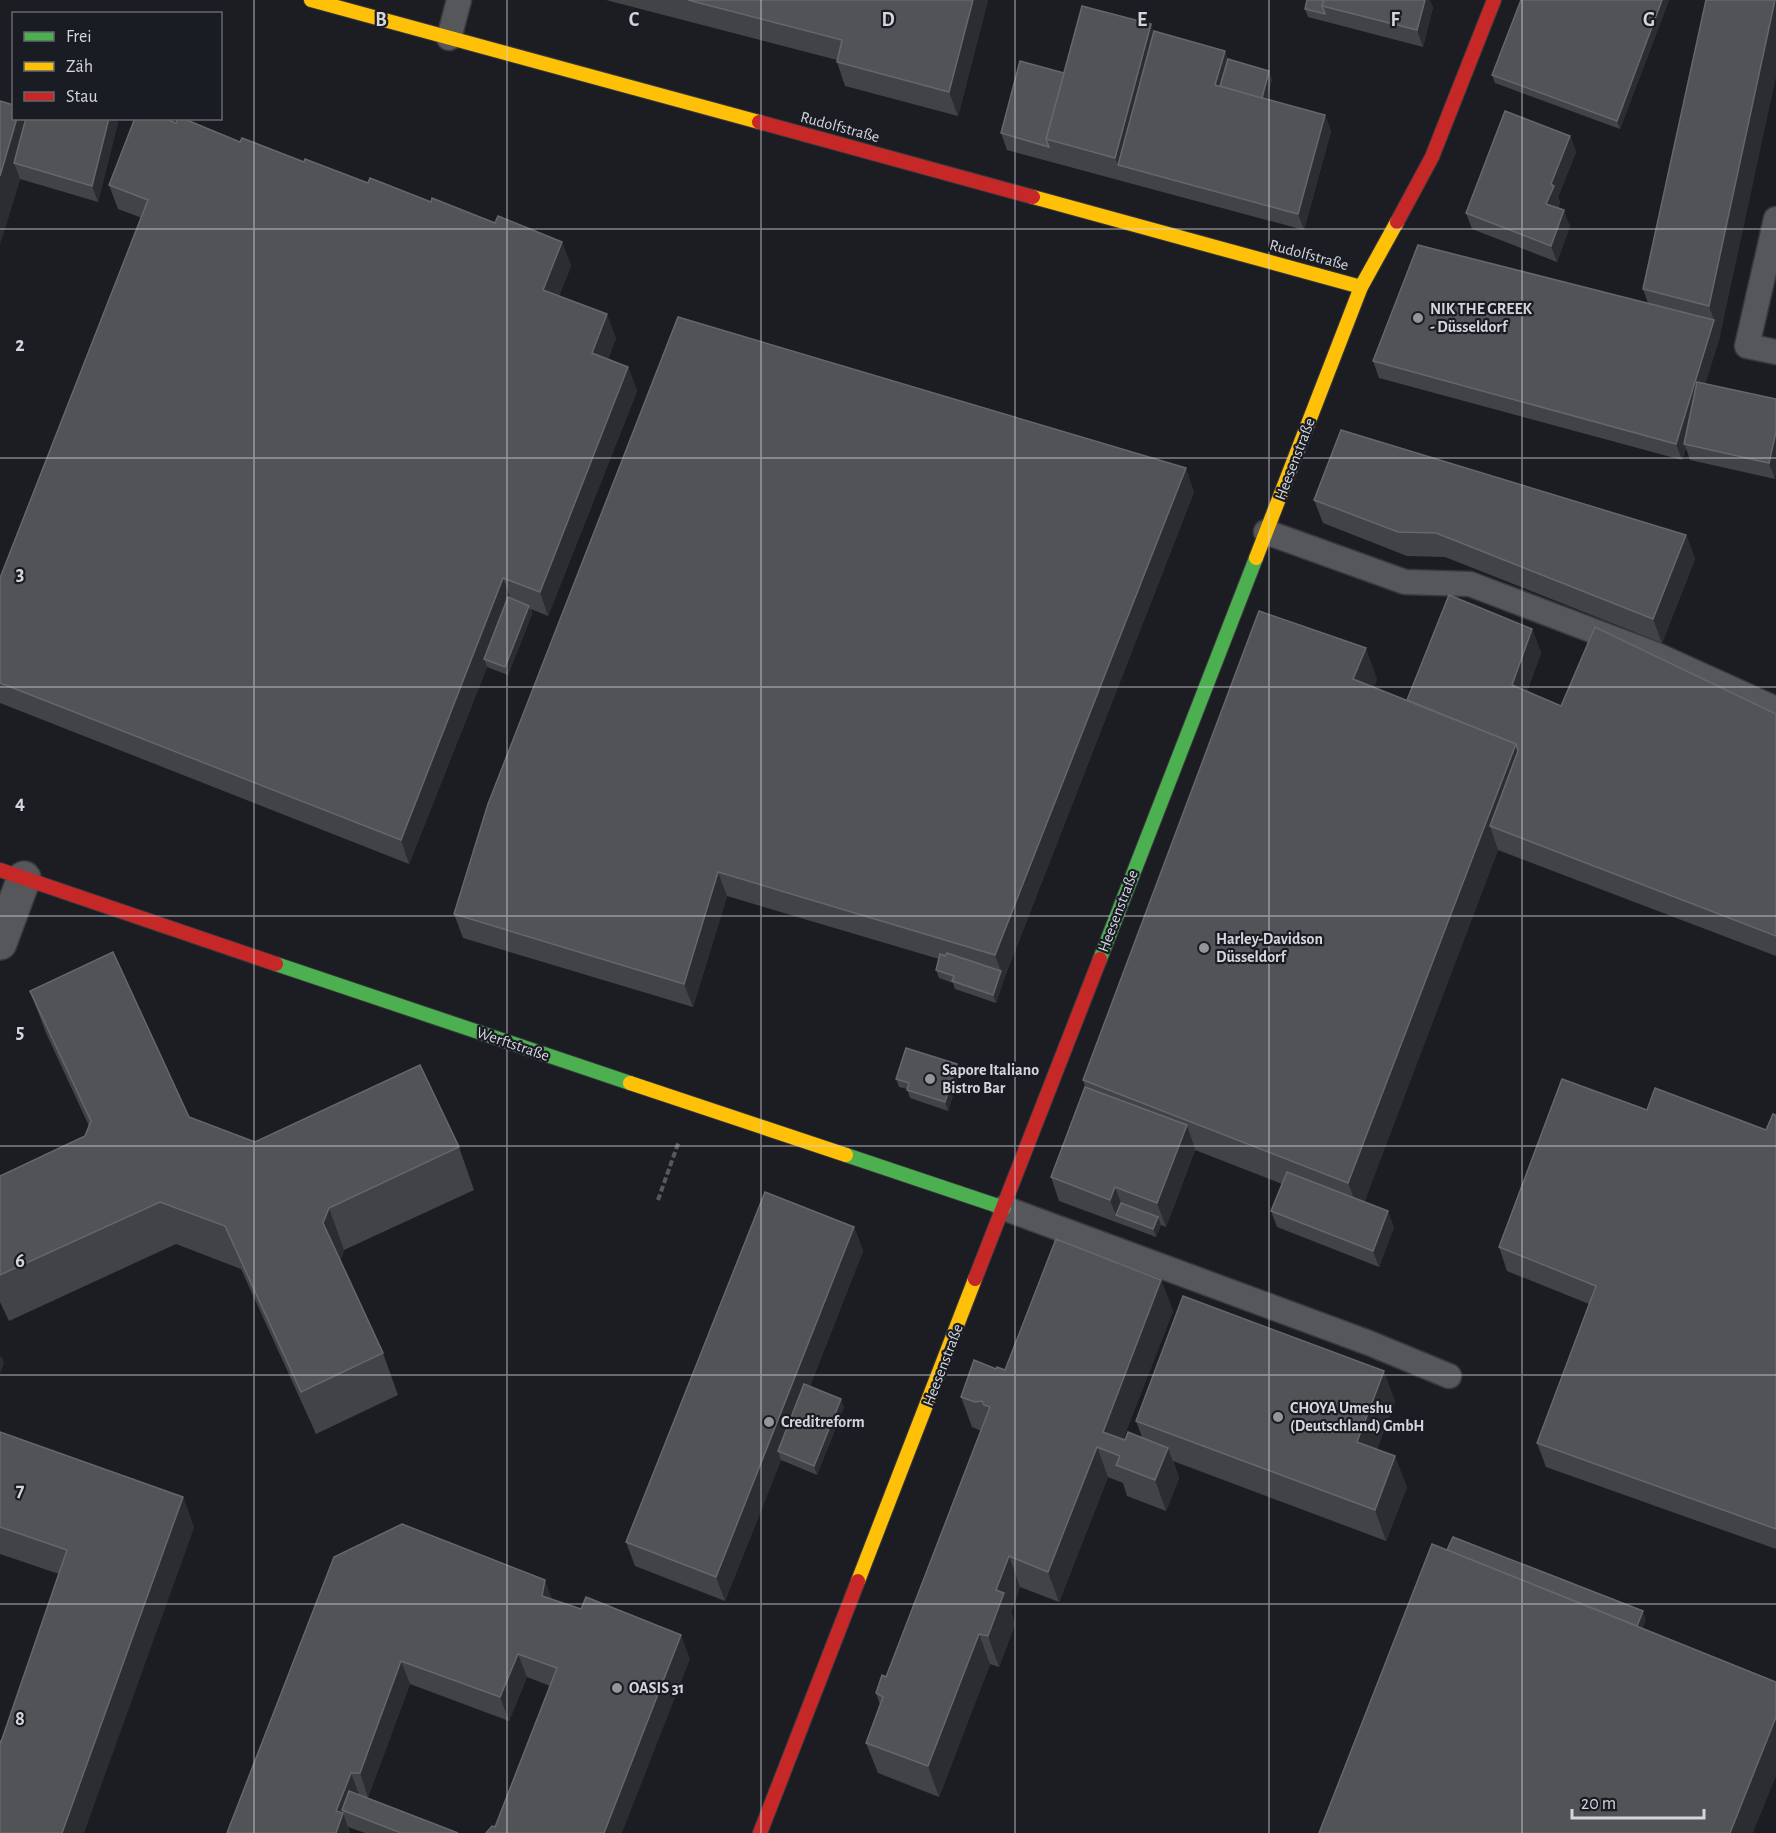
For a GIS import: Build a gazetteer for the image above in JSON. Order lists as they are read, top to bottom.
{
  "streets": {
    "street": ["Rudolfstraße", "Heesenstraße", "Werftstraße"]
  },
  "crossings": [
    ["Rudolfstraße", "Heesenstraße"],
    ["Heesenstraße", "Werftstraße"]
  ],
  "places": [
    "NIK THE GREEK - Düsseldorf",
    "Harley-Davidson Düsseldorf",
    "Sapore Italiano Bistro Bar",
    "CHOYA Umeshu (Deutschland) GmbH",
    "Creditreform",
    "OASIS 31"
  ],
  "legend": ["Frei", "Zäh", "Stau"],
  "scale_bar": "20 m",
  "grid": {
    "columns": [
      "B",
      "C",
      "D",
      "E",
      "F",
      "G"
    ],
    "rows": [
      "2",
      "3",
      "4",
      "5",
      "6",
      "7",
      "8"
    ]
  }
}
